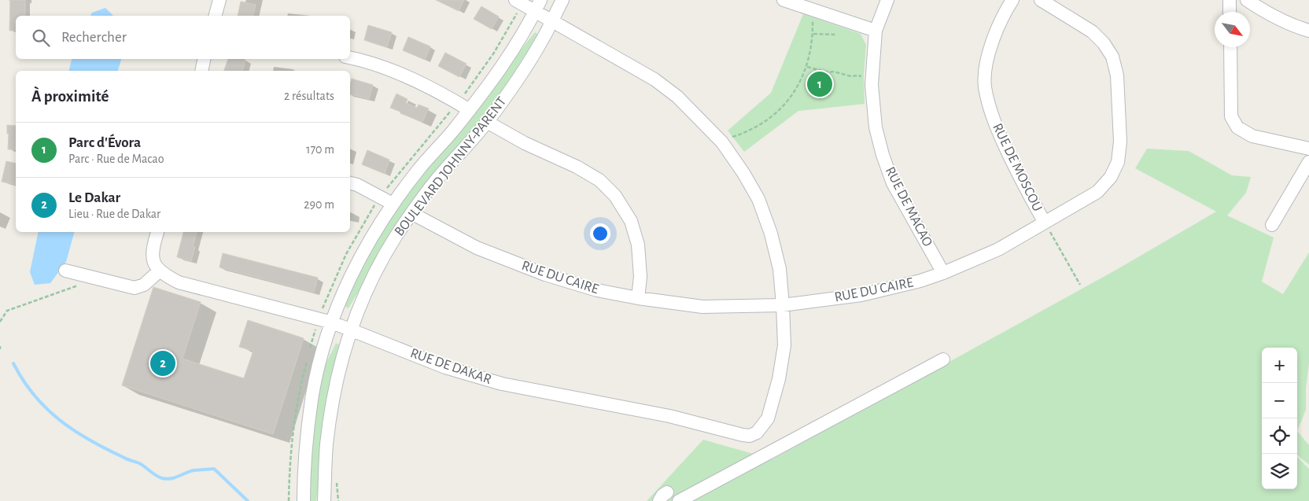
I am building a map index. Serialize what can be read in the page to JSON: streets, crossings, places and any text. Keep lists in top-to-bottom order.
{
  "streets": {
    "street": [
      "BOULEVARD JOHNNY-PARENT",
      "RUE DE MOSCOU",
      "RUE DE MACAO",
      "RUE DU CAIRE",
      "RUE DE DAKAR"
    ]
  },
  "crossings": [
    ["BOULEVARD JOHNNY-PARENT", "RUE DU CAIRE"],
    ["BOULEVARD JOHNNY-PARENT", "RUE DE DAKAR"],
    ["RUE DE MOSCOU", "RUE DU CAIRE"],
    ["RUE DE MACAO", "RUE DU CAIRE"],
    ["RUE DU CAIRE", "RUE DE DAKAR"]
  ],
  "north": "bottom right",
  "page": {
    "search": "Rechercher",
    "pins": ["1", "2"],
    "heading": ["À proximité", "2 résultats"],
    "list": [
      {
        "mark": "1",
        "name": "Parc d'Évora",
        "note": "Parc · Rue de Macao",
        "value": "170 m"
      },
      {
        "mark": "2",
        "name": "Le Dakar",
        "note": "Lieu · Rue de Dakar",
        "value": "290 m"
      }
    ],
    "map_buttons": ["+", "−"]
  }
}
